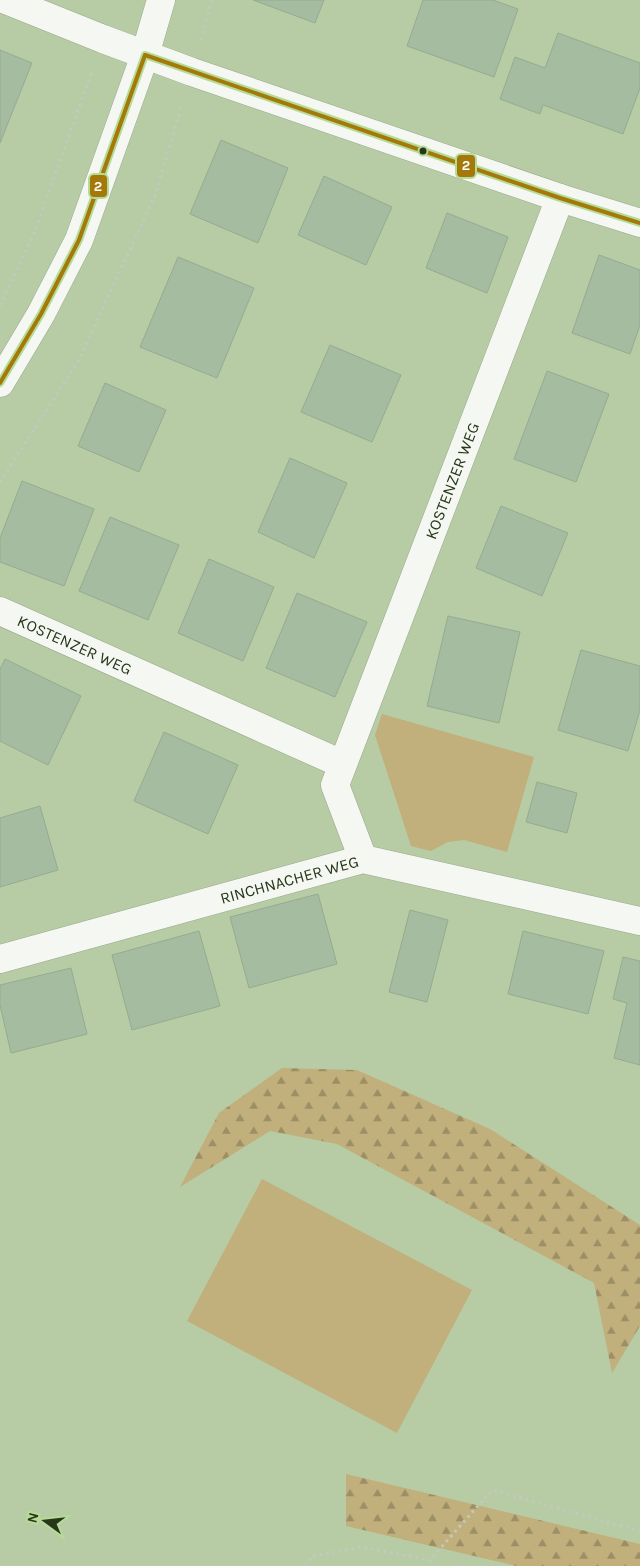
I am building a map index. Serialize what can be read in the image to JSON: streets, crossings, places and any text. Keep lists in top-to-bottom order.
{
  "streets": {
    "street": ["KOSTENZER WEG", "RINCHNACHER WEG"]
  },
  "crossings": [
    ["KOSTENZER WEG", "RINCHNACHER WEG"]
  ],
  "lines": ["transit line 2"],
  "north": "left"
}
